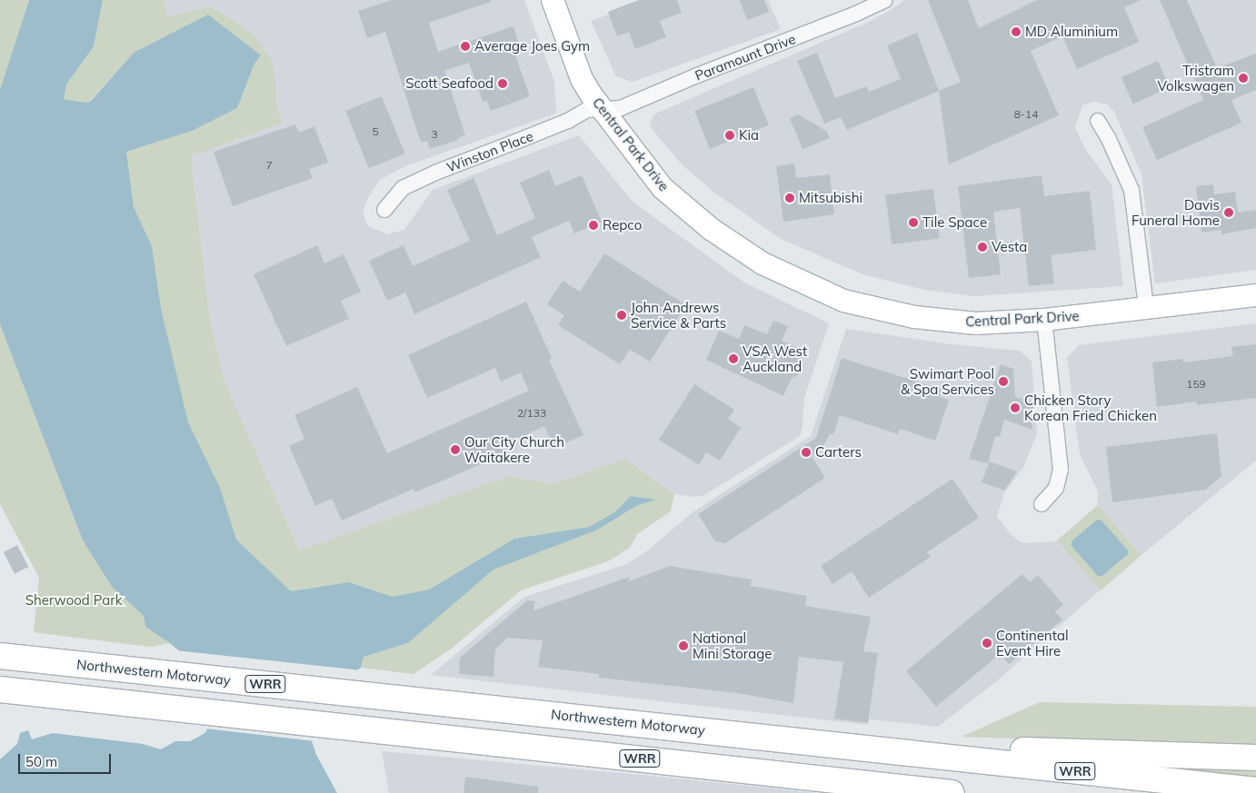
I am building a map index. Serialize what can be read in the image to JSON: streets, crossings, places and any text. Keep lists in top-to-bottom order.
{
  "streets": {
    "highway": ["Northwestern Motorway", "WRR"],
    "main road": ["Central Park Drive"],
    "street": ["Paramount Drive", "Winston Place"]
  },
  "crossings": [
    ["Paramount Drive", "Central Park Drive"],
    ["Paramount Drive", "Winston Place"],
    ["Central Park Drive", "Winston Place"]
  ],
  "parks": ["Sherwood Park"],
  "places": [
    "MD Aluminium",
    "Average Joes Gym",
    "Tristram Volkswagen",
    "Scott Seafood",
    "Kia",
    "Mitsubishi",
    "Davis Funeral Home",
    "Tile Space",
    "Repco",
    "Vesta",
    "John Andrews Service & Parts",
    "VSA West Auckland",
    "Swimart Pool & Spa Services",
    "Chicken Story Korean Fried Chicken",
    "Our City Church Waitakere",
    "Carters",
    "Continental Event Hire",
    "National Mini Storage"
  ],
  "house_numbers": [
    "8-14",
    "5",
    "3",
    "7",
    "159",
    "2/133"
  ],
  "scale_bar": "50 m"
}
